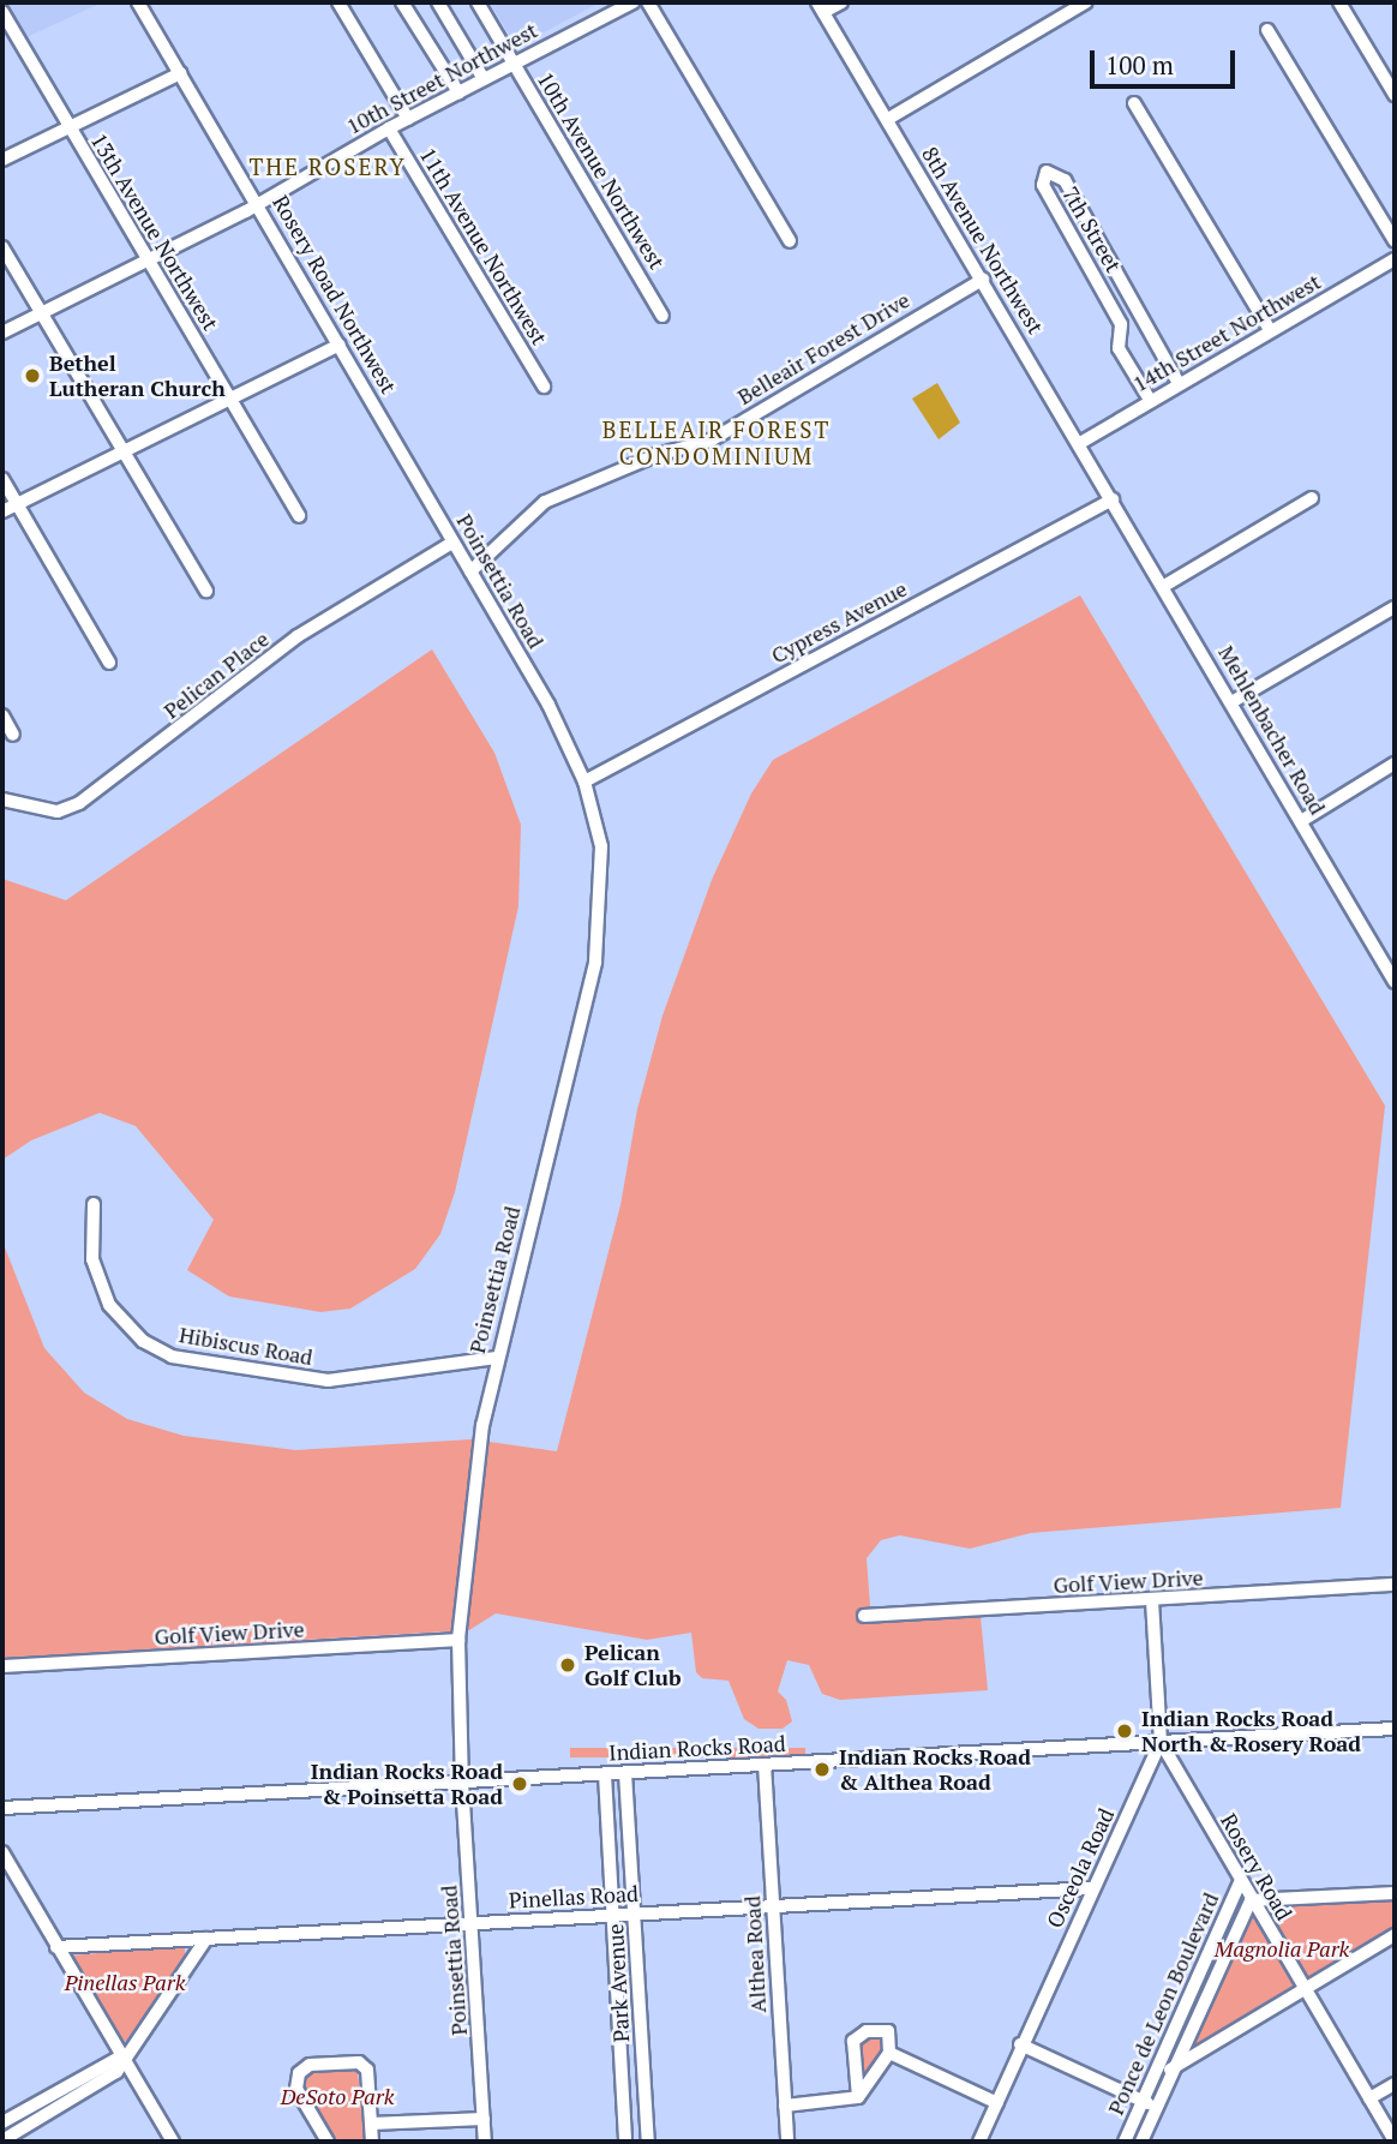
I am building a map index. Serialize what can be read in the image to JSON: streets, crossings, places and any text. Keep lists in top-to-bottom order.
{
  "streets": {
    "street": [
      "10th Street Northwest",
      "10th Avenue Northwest",
      "7th Street",
      "13th Avenue Northwest",
      "8th Avenue Northwest",
      "11th Avenue Northwest",
      "Rosery Road Northwest",
      "14th Street Northwest",
      "Belleair Forest Drive",
      "Poinsettia Road",
      "Cypress Avenue",
      "Pelican Place",
      "Mehlenbacher Road",
      "Hibiscus Road",
      "Golf View Drive",
      "Indian Rocks Road",
      "Rosery Road",
      "Osceola Road",
      "Pinellas Road",
      "Althea Road",
      "Park Avenue",
      "Ponce de Leon Boulevard"
    ]
  },
  "crossings": [
    ["10th Street Northwest", "10th Avenue Northwest"],
    ["10th Street Northwest", "13th Avenue Northwest"],
    ["10th Street Northwest", "11th Avenue Northwest"],
    ["10th Street Northwest", "Rosery Road Northwest"],
    ["7th Street", "14th Street Northwest"],
    ["8th Avenue Northwest", "14th Street Northwest"],
    ["8th Avenue Northwest", "Belleair Forest Drive"],
    ["8th Avenue Northwest", "Cypress Avenue"],
    ["8th Avenue Northwest", "Mehlenbacher Road"],
    ["Rosery Road Northwest", "Poinsettia Road"],
    ["Belleair Forest Drive", "Poinsettia Road"],
    ["Poinsettia Road", "Cypress Avenue"],
    ["Poinsettia Road", "Pelican Place"],
    ["Poinsettia Road", "Hibiscus Road"],
    ["Poinsettia Road", "Golf View Drive"],
    ["Poinsettia Road", "Indian Rocks Road"],
    ["Poinsettia Road", "Pinellas Road"],
    ["Cypress Avenue", "Mehlenbacher Road"],
    ["Golf View Drive", "Osceola Road"],
    ["Indian Rocks Road", "Rosery Road"],
    ["Indian Rocks Road", "Osceola Road"],
    ["Indian Rocks Road", "Althea Road"],
    ["Indian Rocks Road", "Park Avenue"],
    ["Rosery Road", "Osceola Road"],
    ["Rosery Road", "Ponce de Leon Boulevard"],
    ["Osceola Road", "Pinellas Road"],
    ["Pinellas Road", "Althea Road"],
    ["Pinellas Road", "Park Avenue"]
  ],
  "districts": ["THE ROSERY", "BELLEAIR FOREST CONDOMINIUM"],
  "parks": ["Magnolia Park", "Pinellas Park", "DeSoto Park"],
  "places": [
    "Bethel Lutheran Church",
    "Pelican Golf Club",
    "Indian Rocks Road North & Rosery Road",
    "Indian Rocks Road & Althea Road",
    "Indian Rocks Road & Poinsetta Road"
  ],
  "scale_bar": "100 m"
}
